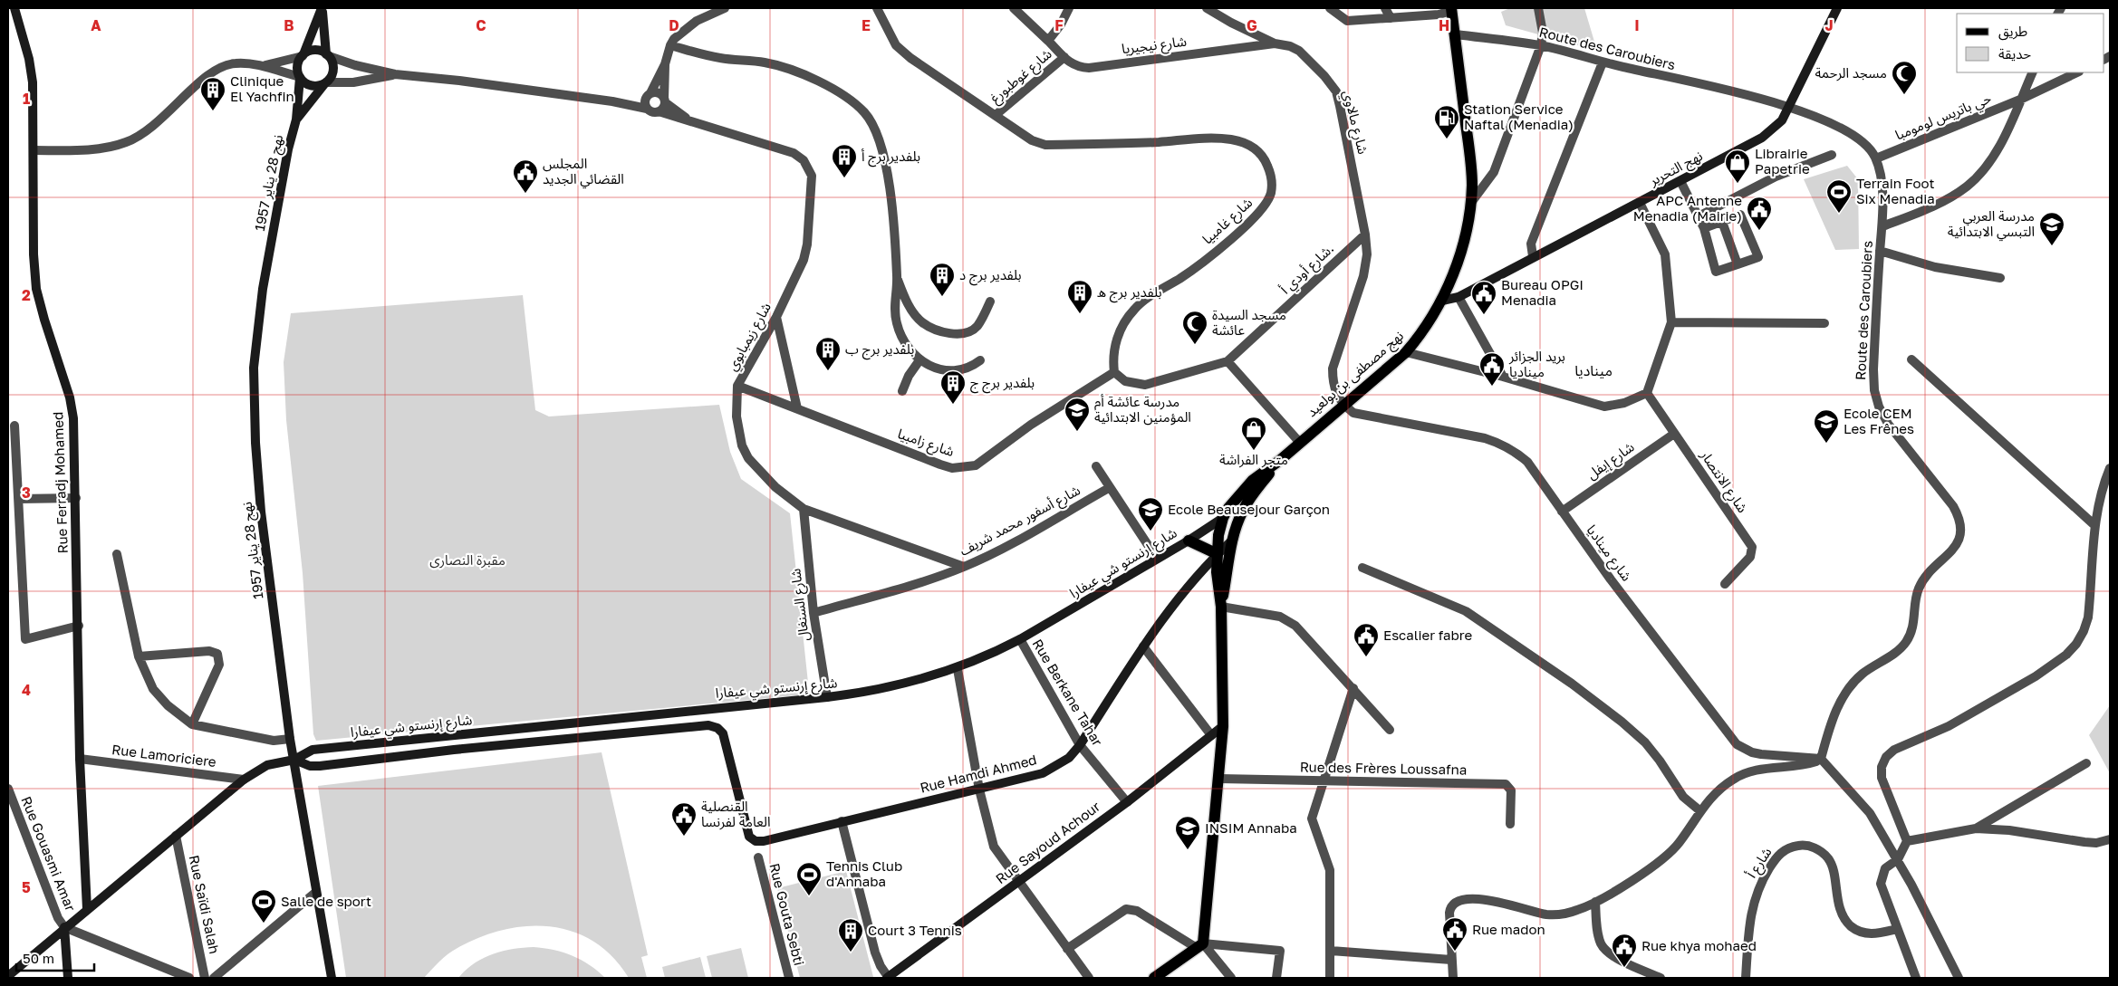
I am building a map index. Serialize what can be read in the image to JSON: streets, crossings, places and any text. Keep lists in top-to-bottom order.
{
  "streets": {
    "main road": [
      "نهج التحرير",
      "نهج 28 يناير 1957",
      "نهج مصطفى بن بولعيد",
      "Rue Ferradj Mohamed",
      "شارع إرنستو شي عيفارا",
      "Rue Hamdi Ahmed",
      "Rue Sayoud Achour"
    ],
    "street": [
      "شارع نيجيريا",
      "Route des Caroubiers",
      "شارع غوطبورغ",
      "حي باتريس لومومبا",
      "شارع مالاوي",
      "شارع غامبيا",
      "شارع أودي أ.",
      "شارع زيمبابوي",
      "شارع زامبيا",
      "شارع إيفل",
      "شارع الانتصار",
      "شارع أسفور محمد شريف",
      "شارع ميناديا",
      "شارع السنغال",
      "Rue Berkane Tahar",
      "Rue Lamoriciere",
      "Rue des Frères Loussafna",
      "Rue Gouasmi Amar",
      "شارع أ",
      "Rue Saïdi Salah",
      "Rue Gouta Sebti"
    ]
  },
  "crossings": [
    ["شارع نيجيريا", "شارع غوطبورغ"],
    ["شارع نيجيريا", "شارع مالاوي"],
    ["Route des Caroubiers", "حي باتريس لومومبا"],
    ["Route des Caroubiers", "نهج التحرير"],
    ["Route des Caroubiers", "نهج مصطفى بن بولعيد"],
    ["Route des Caroubiers", "شارع ميناديا"],
    ["شارع غوطبورغ", "شارع غامبيا"],
    ["شارع مالاوي", "شارع أودي أ."],
    ["شارع مالاوي", "نهج مصطفى بن بولعيد"],
    ["شارع مالاوي", "شارع ميناديا"],
    ["نهج التحرير", "نهج مصطفى بن بولعيد"],
    ["نهج 28 يناير 1957", "شارع إرنستو شي عيفارا"],
    ["شارع غامبيا", "شارع زامبيا"],
    ["شارع زيمبابوي", "شارع زامبيا"],
    ["شارع زيمبابوي", "شارع أسفور محمد شريف"],
    ["شارع زيمبابوي", "شارع السنغال"],
    ["نهج مصطفى بن بولعيد", "شارع ميناديا"],
    ["نهج مصطفى بن بولعيد", "شارع إرنستو شي عيفارا"],
    ["نهج مصطفى بن بولعيد", "Rue Hamdi Ahmed"],
    ["شارع إيفل", "شارع الانتصار"],
    ["شارع إيفل", "شارع ميناديا"],
    ["Rue Ferradj Mohamed", "شارع إرنستو شي عيفارا"],
    ["Rue Ferradj Mohamed", "Rue Lamoriciere"],
    ["شارع أسفور محمد شريف", "شارع السنغال"],
    ["شارع إرنستو شي عيفارا", "شارع السنغال"],
    ["شارع إرنستو شي عيفارا", "Rue Berkane Tahar"],
    ["شارع إرنستو شي عيفارا", "Rue Lamoriciere"],
    ["شارع إرنستو شي عيفارا", "Rue Hamdi Ahmed"],
    ["شارع إرنستو شي عيفارا", "Rue Gouasmi Amar"],
    ["شارع إرنستو شي عيفارا", "Rue Saïdi Salah"],
    ["Rue Berkane Tahar", "Rue Hamdi Ahmed"],
    ["Rue Berkane Tahar", "Rue Sayoud Achour"]
  ],
  "districts": ["ميناديا"],
  "parks": ["مقبرة النصارى"],
  "places": {
    "mosque": ["مسجد الرحمة", "مسجد السيدة عائشة"],
    "building": [
      "Clinique El Yachfin",
      "بلفدير برج أ",
      "بلفدير برج د",
      "بلفدير برج ه",
      "بلفدير برج ب",
      "بلفدير برج ج",
      "Court 3 Tennis"
    ],
    "fuel station": ["Station Service Naftal (Menadia)"],
    "shop": ["Librairie Papetrie", "متجر الفراشة"],
    "public building": [
      "المجلس القضائي الجديد",
      "APC Antenne Menadia (Mairie)",
      "Bureau OPGI Menadia",
      "بريد الجزائر ميناديا",
      "Escalier fabre",
      "القنصلية العامة لفرنسا",
      "Rue madon",
      "Rue khya mohaed"
    ],
    "sports": ["Terrain Foot Six Menadia", "Tennis Club d'Annaba", "Salle de sport"],
    "school or university": [
      "مدرسة العربي التبسي الابتدائية",
      "مدرسة عائشة أم المؤمنين الابتدائية",
      "Ecole CEM Les Frênes",
      "Ecole Beausejour Garçon",
      "INSIM Annaba"
    ]
  },
  "legend": ["طريق", "حديقة"],
  "scale_bar": "50 m",
  "grid": {
    "columns": [
      "A",
      "B",
      "C",
      "D",
      "E",
      "F",
      "G",
      "H",
      "I",
      "J"
    ],
    "rows": [
      "1",
      "2",
      "3",
      "4",
      "5"
    ]
  }
}
